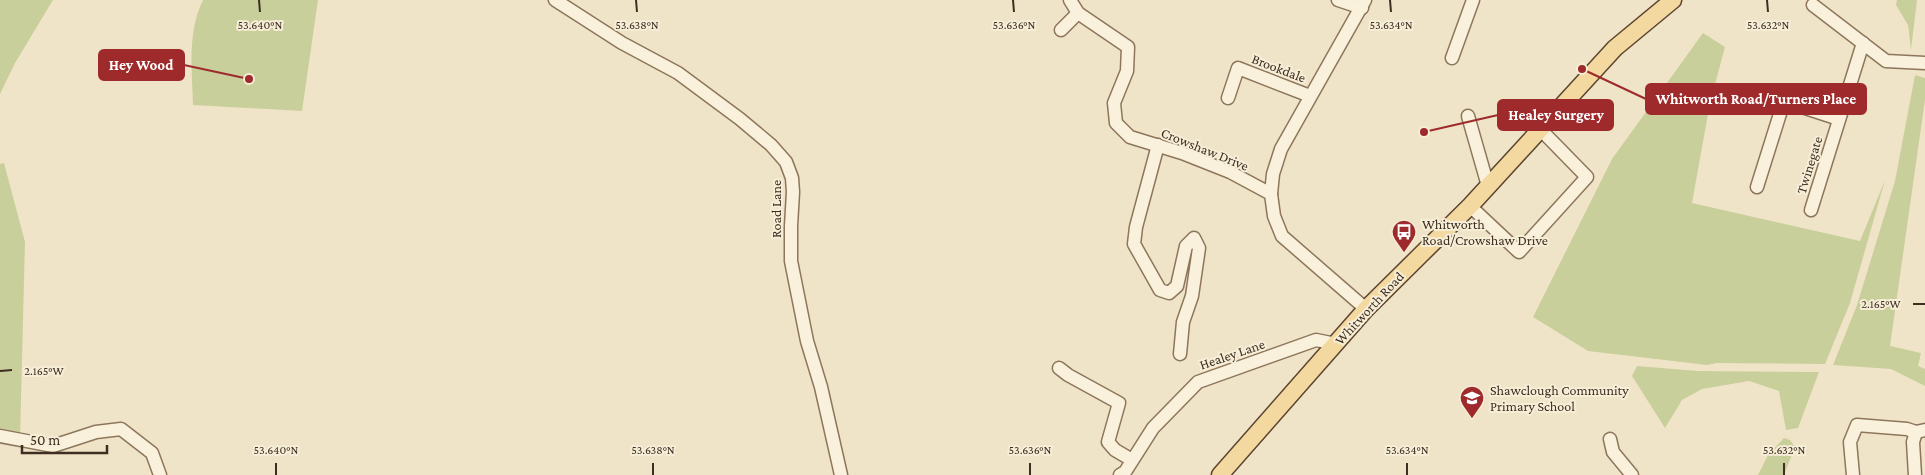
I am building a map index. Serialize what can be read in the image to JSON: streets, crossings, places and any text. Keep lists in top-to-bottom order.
{
  "streets": {
    "main road": ["Whitworth Road"],
    "street": [
      "Brookdale",
      "Crowshaw Drive",
      "Twinegate",
      "Road Lane",
      "Healey Lane"
    ]
  },
  "crossings": [
    ["Brookdale", "Crowshaw Drive"],
    ["Whitworth Road", "Healey Lane"]
  ],
  "places": {
    "other": ["Whitworth Road/Turners Place", "Hey Wood", "Healey Surgery"],
    "bus stop": ["Whitworth Road/Crowshaw Drive"],
    "school or university": ["Shawclough Community Primary School"]
  },
  "scale_bar": "50 m",
  "coordinates": [
    "53.640°N",
    "53.638°N",
    "53.636°N",
    "53.634°N",
    "53.632°N",
    "2.165°W"
  ]
}
